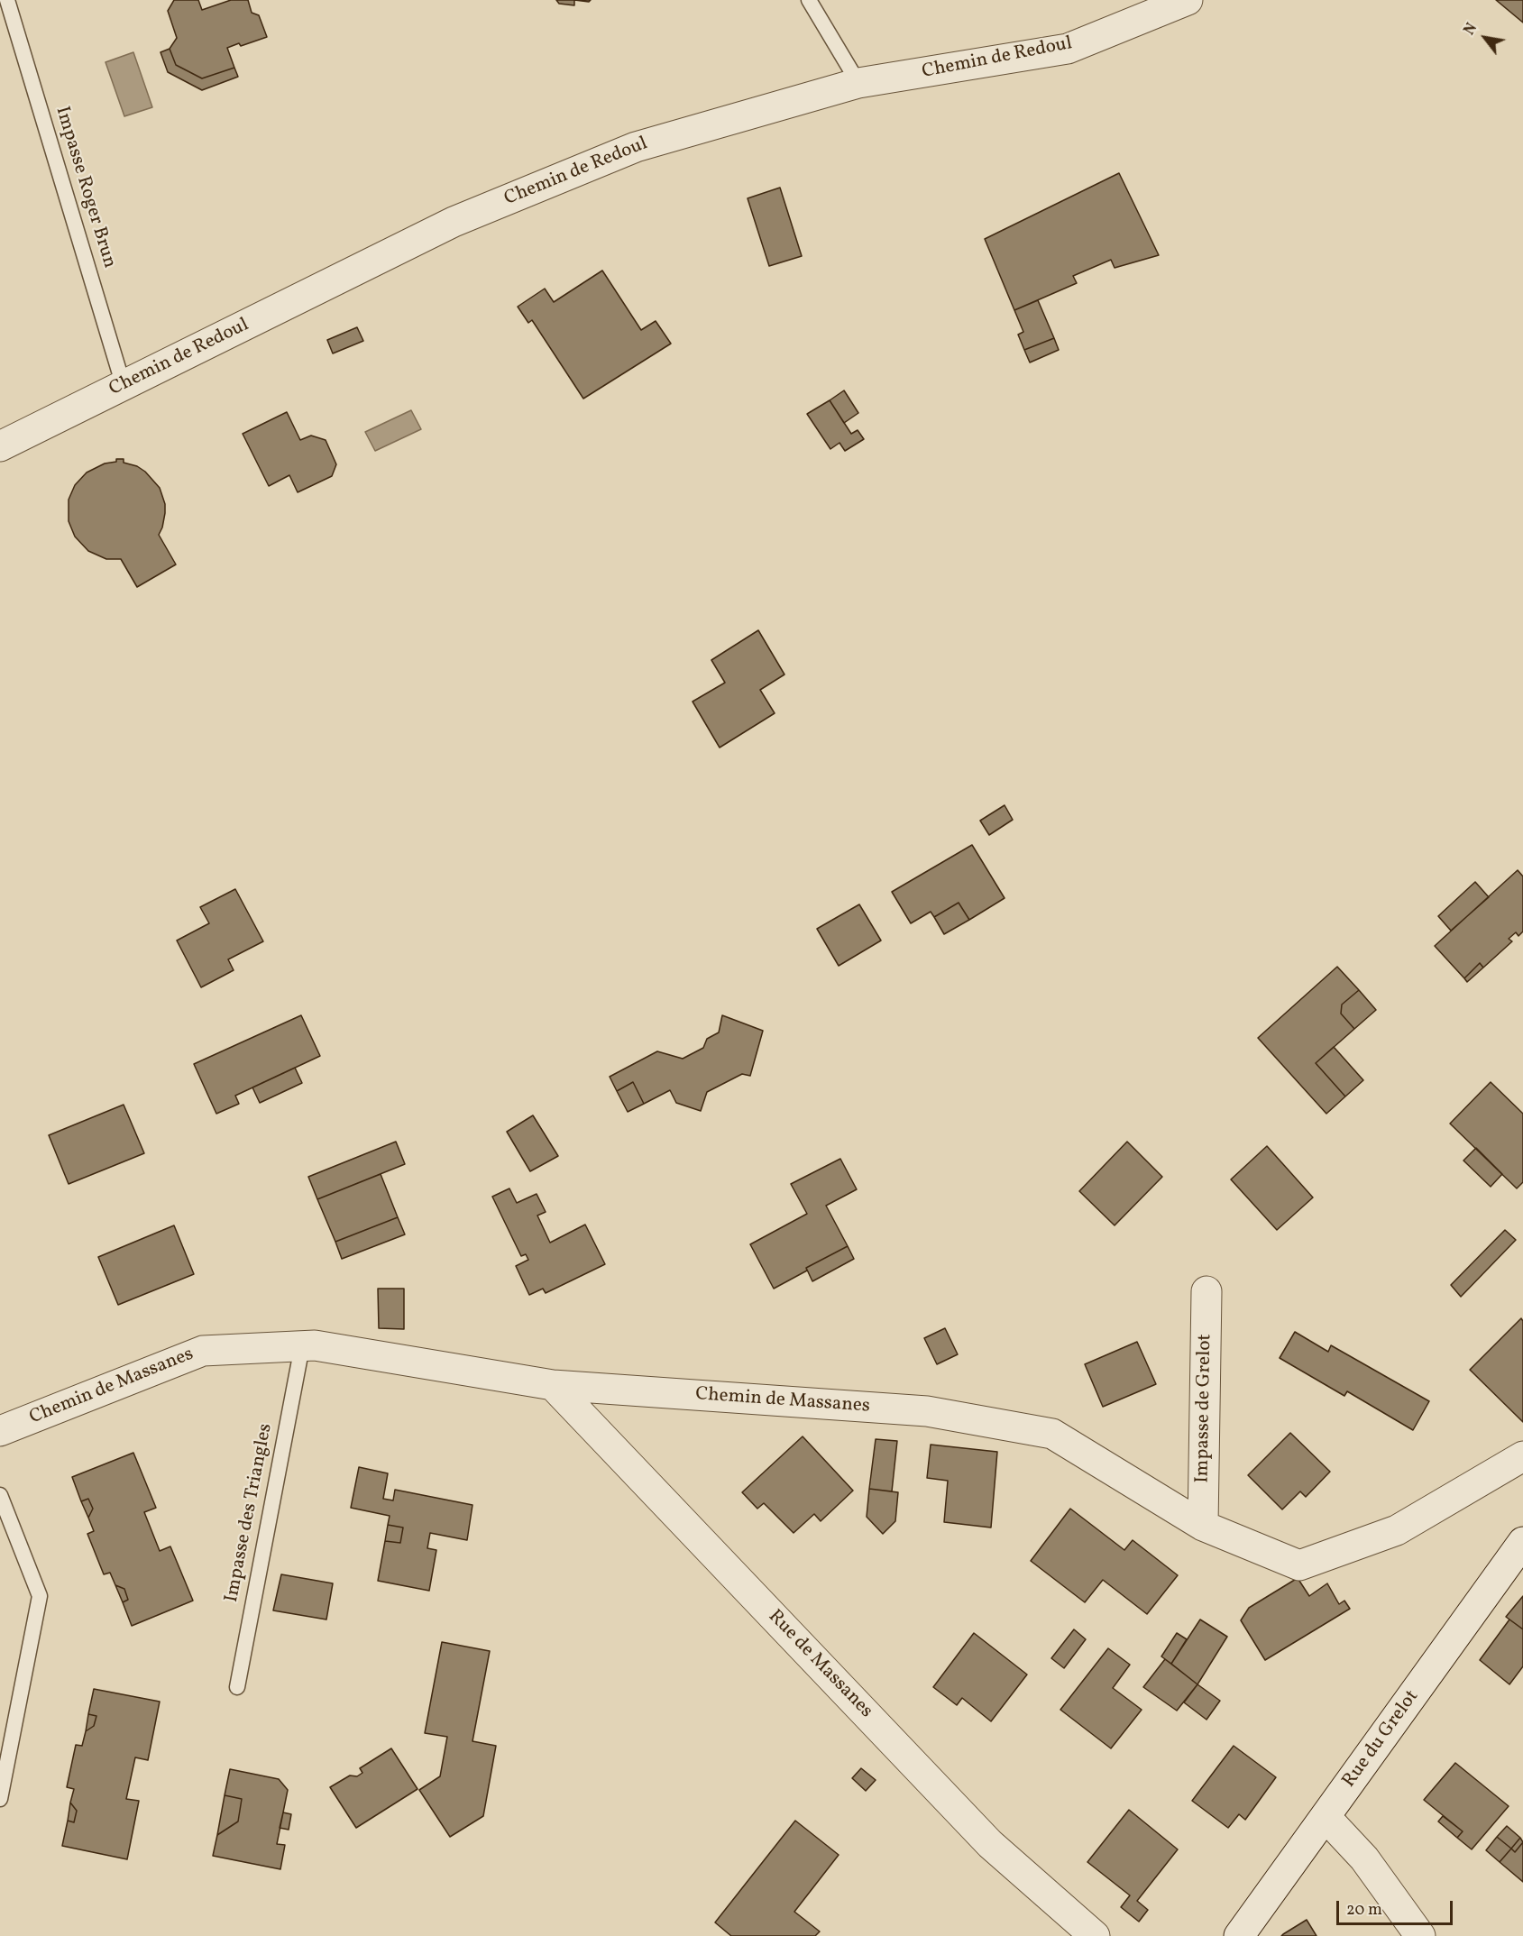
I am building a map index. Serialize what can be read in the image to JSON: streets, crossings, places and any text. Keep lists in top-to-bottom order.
{
  "streets": {
    "street": [
      "Chemin de Redoul",
      "Chemin de Massanes",
      "Impasse de Grelot",
      "Rue de Massanes",
      "Rue du Grelot"
    ],
    "lane": ["Impasse Roger Brun", "Impasse des Triangles"]
  },
  "crossings": [
    ["Chemin de Redoul", "Impasse Roger Brun"],
    ["Chemin de Massanes", "Impasse de Grelot"],
    ["Chemin de Massanes", "Impasse des Triangles"],
    ["Chemin de Massanes", "Rue de Massanes"]
  ],
  "scale_bar": "20 m",
  "north": "top left"
}
